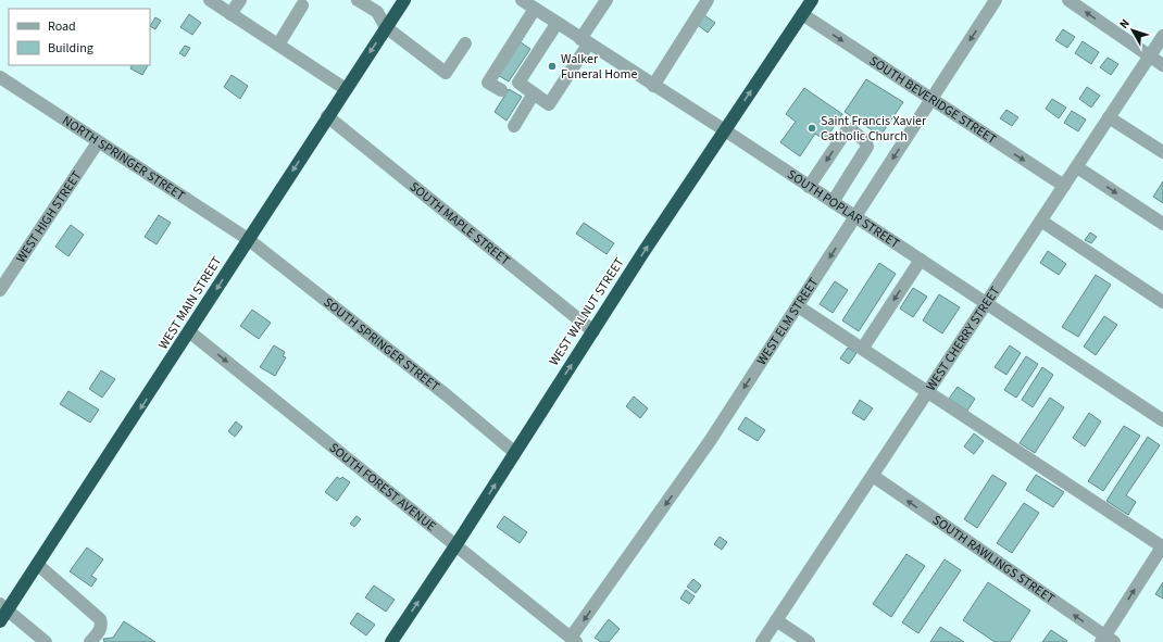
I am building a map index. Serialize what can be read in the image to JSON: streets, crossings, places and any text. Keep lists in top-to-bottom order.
{
  "streets": {
    "highway": ["WEST MAIN STREET", "WEST WALNUT STREET"],
    "street": [
      "SOUTH BEVERIDGE STREET",
      "NORTH SPRINGER STREET",
      "SOUTH POPLAR STREET",
      "WEST HIGH STREET",
      "SOUTH MAPLE STREET",
      "WEST ELM STREET",
      "WEST CHERRY STREET",
      "SOUTH SPRINGER STREET",
      "SOUTH FOREST AVENUE",
      "SOUTH RAWLINGS STREET"
    ]
  },
  "crossings": [
    ["SOUTH BEVERIDGE STREET", "WEST WALNUT STREET"],
    ["SOUTH BEVERIDGE STREET", "WEST ELM STREET"],
    ["SOUTH BEVERIDGE STREET", "WEST CHERRY STREET"],
    ["NORTH SPRINGER STREET", "WEST HIGH STREET"],
    ["NORTH SPRINGER STREET", "WEST MAIN STREET"],
    ["NORTH SPRINGER STREET", "SOUTH SPRINGER STREET"],
    ["SOUTH POPLAR STREET", "WEST WALNUT STREET"],
    ["SOUTH POPLAR STREET", "WEST ELM STREET"],
    ["SOUTH POPLAR STREET", "WEST CHERRY STREET"],
    ["SOUTH MAPLE STREET", "WEST MAIN STREET"],
    ["SOUTH MAPLE STREET", "WEST WALNUT STREET"],
    ["WEST MAIN STREET", "SOUTH SPRINGER STREET"],
    ["WEST MAIN STREET", "SOUTH FOREST AVENUE"],
    ["WEST WALNUT STREET", "SOUTH SPRINGER STREET"],
    ["WEST WALNUT STREET", "SOUTH FOREST AVENUE"],
    ["WEST ELM STREET", "SOUTH FOREST AVENUE"],
    ["WEST CHERRY STREET", "SOUTH RAWLINGS STREET"]
  ],
  "one_way": [
    "SOUTH BEVERIDGE STREET",
    "WEST MAIN STREET",
    "WEST WALNUT STREET",
    "WEST ELM STREET",
    "SOUTH FOREST AVENUE"
  ],
  "places": ["Walker Funeral Home", "Saint Francis Xavier Catholic Church"],
  "legend": ["Road", "Building"],
  "north": "top left"
}
